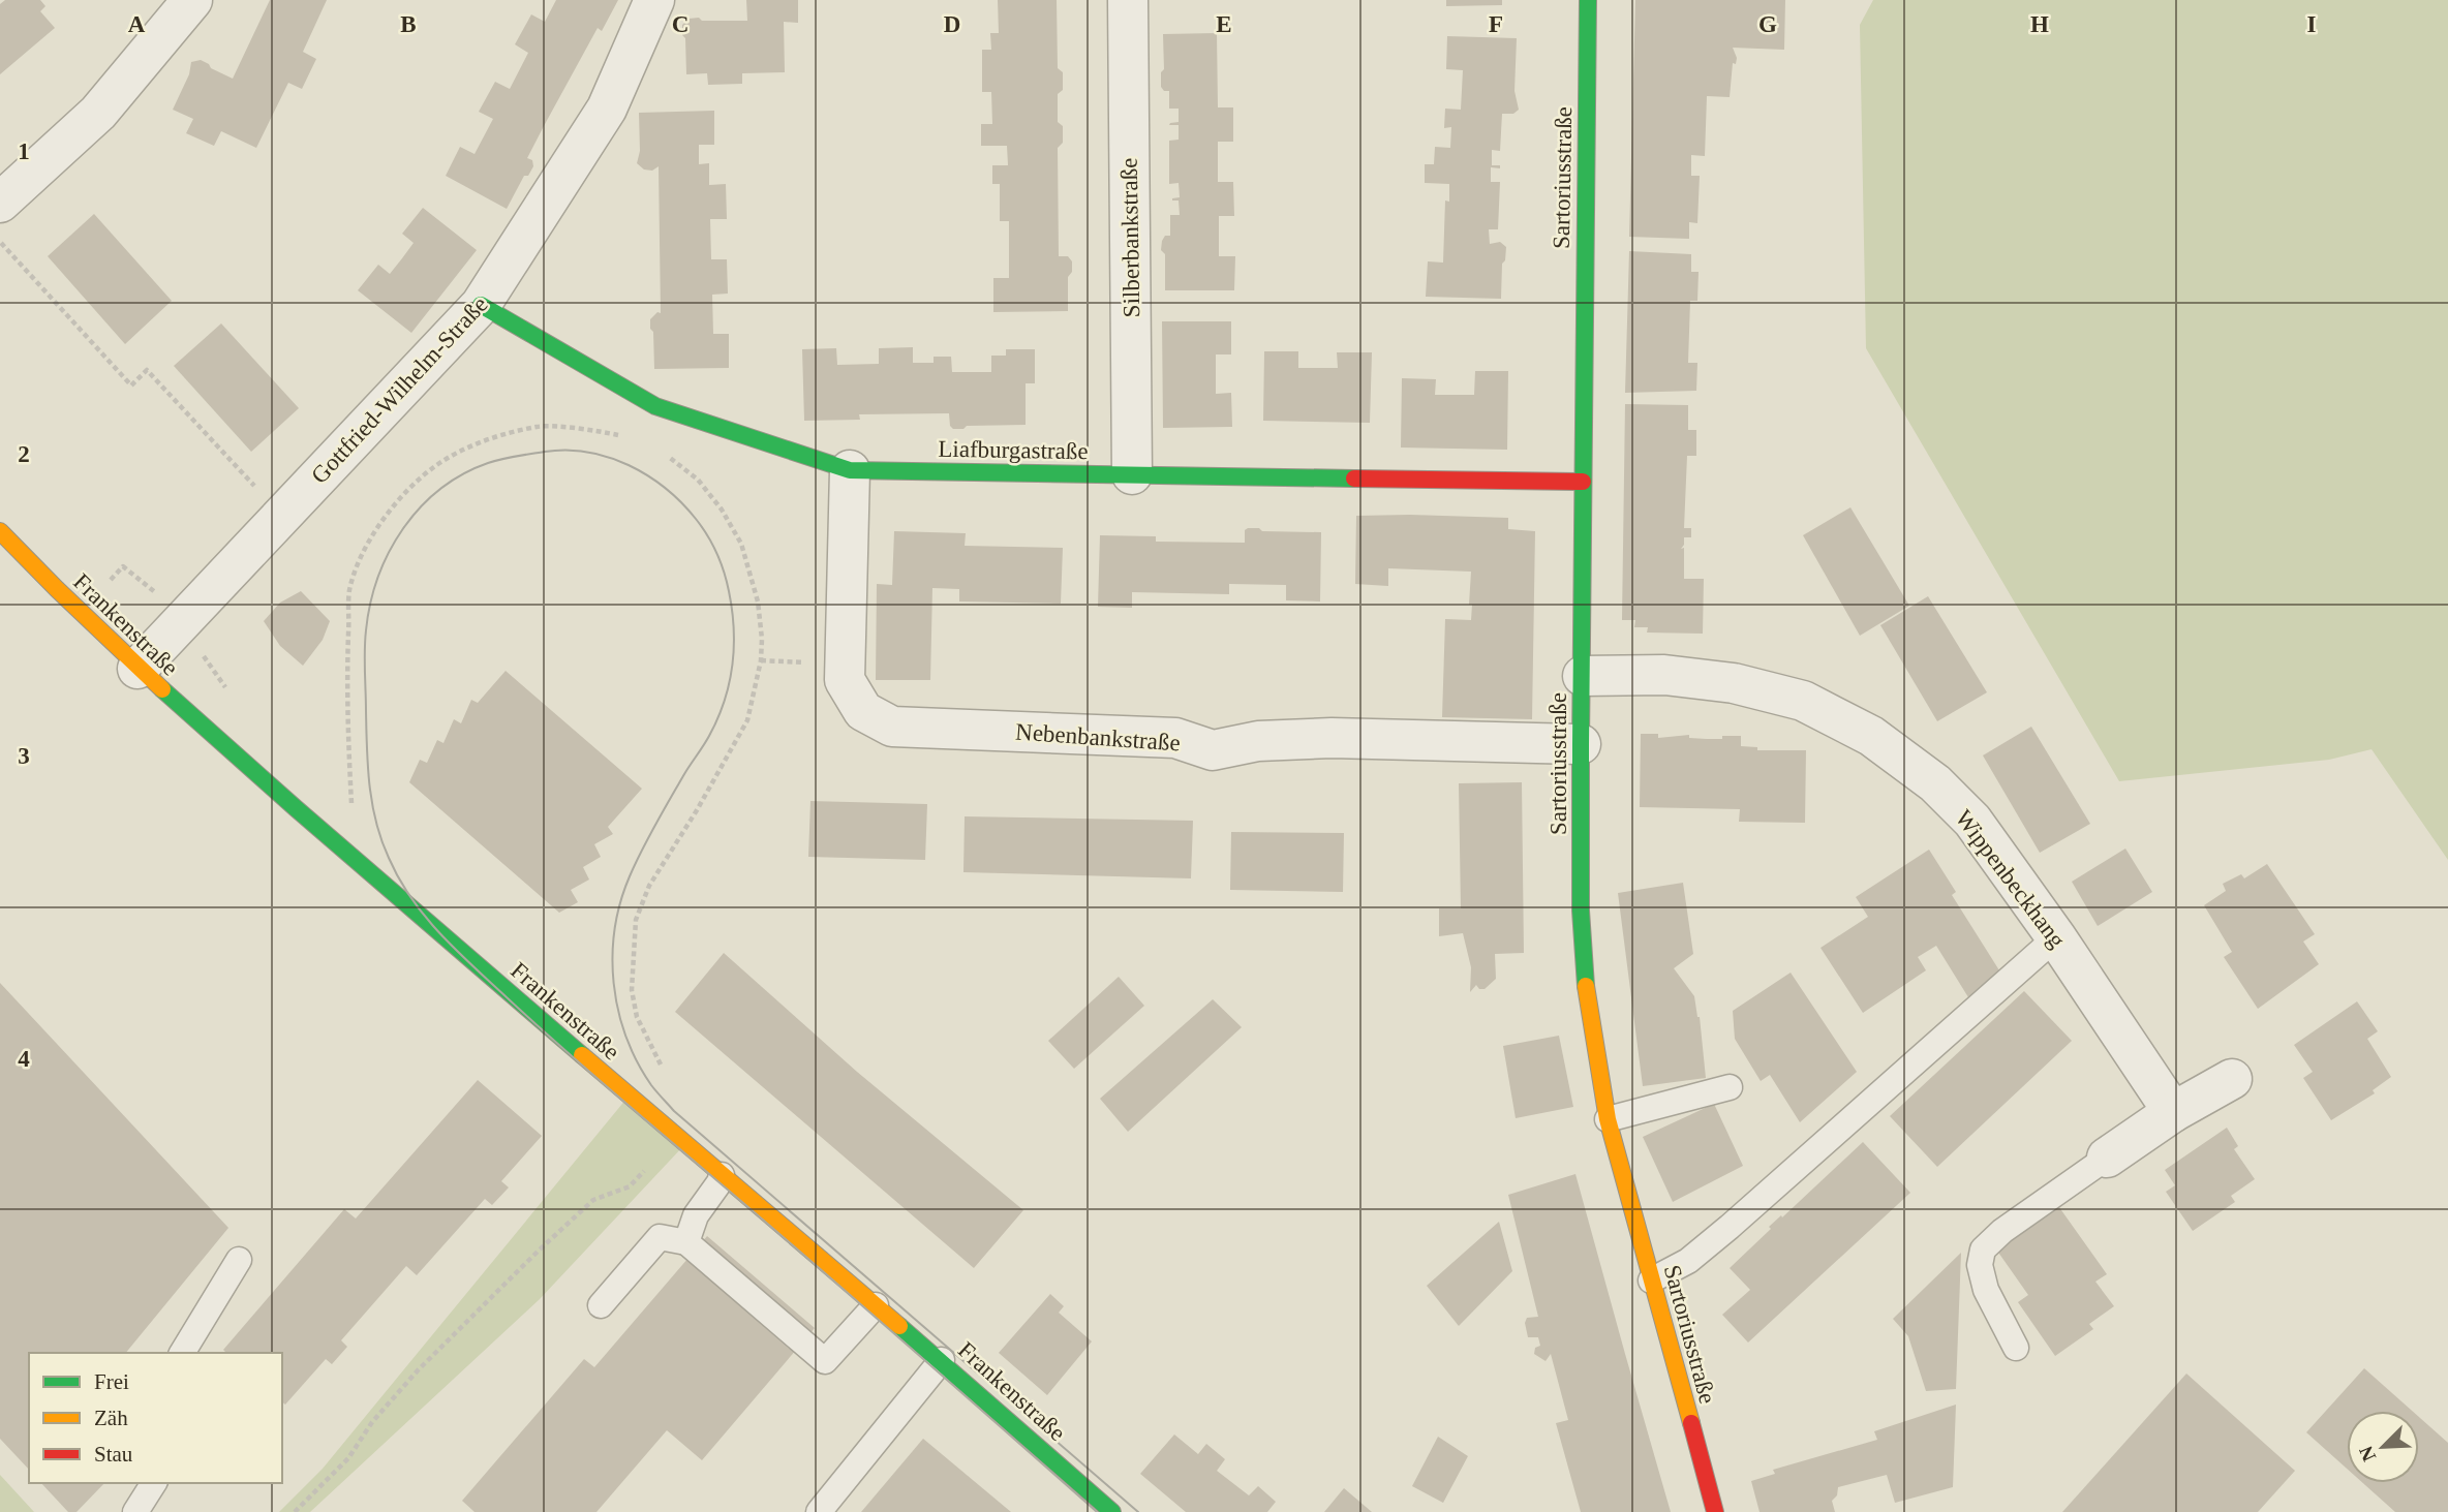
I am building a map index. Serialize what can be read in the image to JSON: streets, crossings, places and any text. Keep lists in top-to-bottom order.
{
  "streets": {
    "street": [
      "Sartoriusstraße",
      "Silberbankstraße",
      "Gottfried-Wilhelm-Straße",
      "Liafburgastraße",
      "Frankenstraße",
      "Nebenbankstraße",
      "Wippenbeckhang"
    ]
  },
  "crossings": [
    ["Sartoriusstraße", "Liafburgastraße"],
    ["Sartoriusstraße", "Nebenbankstraße"],
    ["Sartoriusstraße", "Wippenbeckhang"],
    ["Silberbankstraße", "Liafburgastraße"],
    ["Gottfried-Wilhelm-Straße", "Liafburgastraße"],
    ["Gottfried-Wilhelm-Straße", "Frankenstraße"],
    ["Liafburgastraße", "Nebenbankstraße"]
  ],
  "legend": ["Frei", "Zäh", "Stau"],
  "north": "bottom left",
  "grid": {
    "columns": [
      "A",
      "B",
      "C",
      "D",
      "E",
      "F",
      "G",
      "H",
      "I"
    ],
    "rows": [
      "1",
      "2",
      "3",
      "4"
    ]
  }
}
